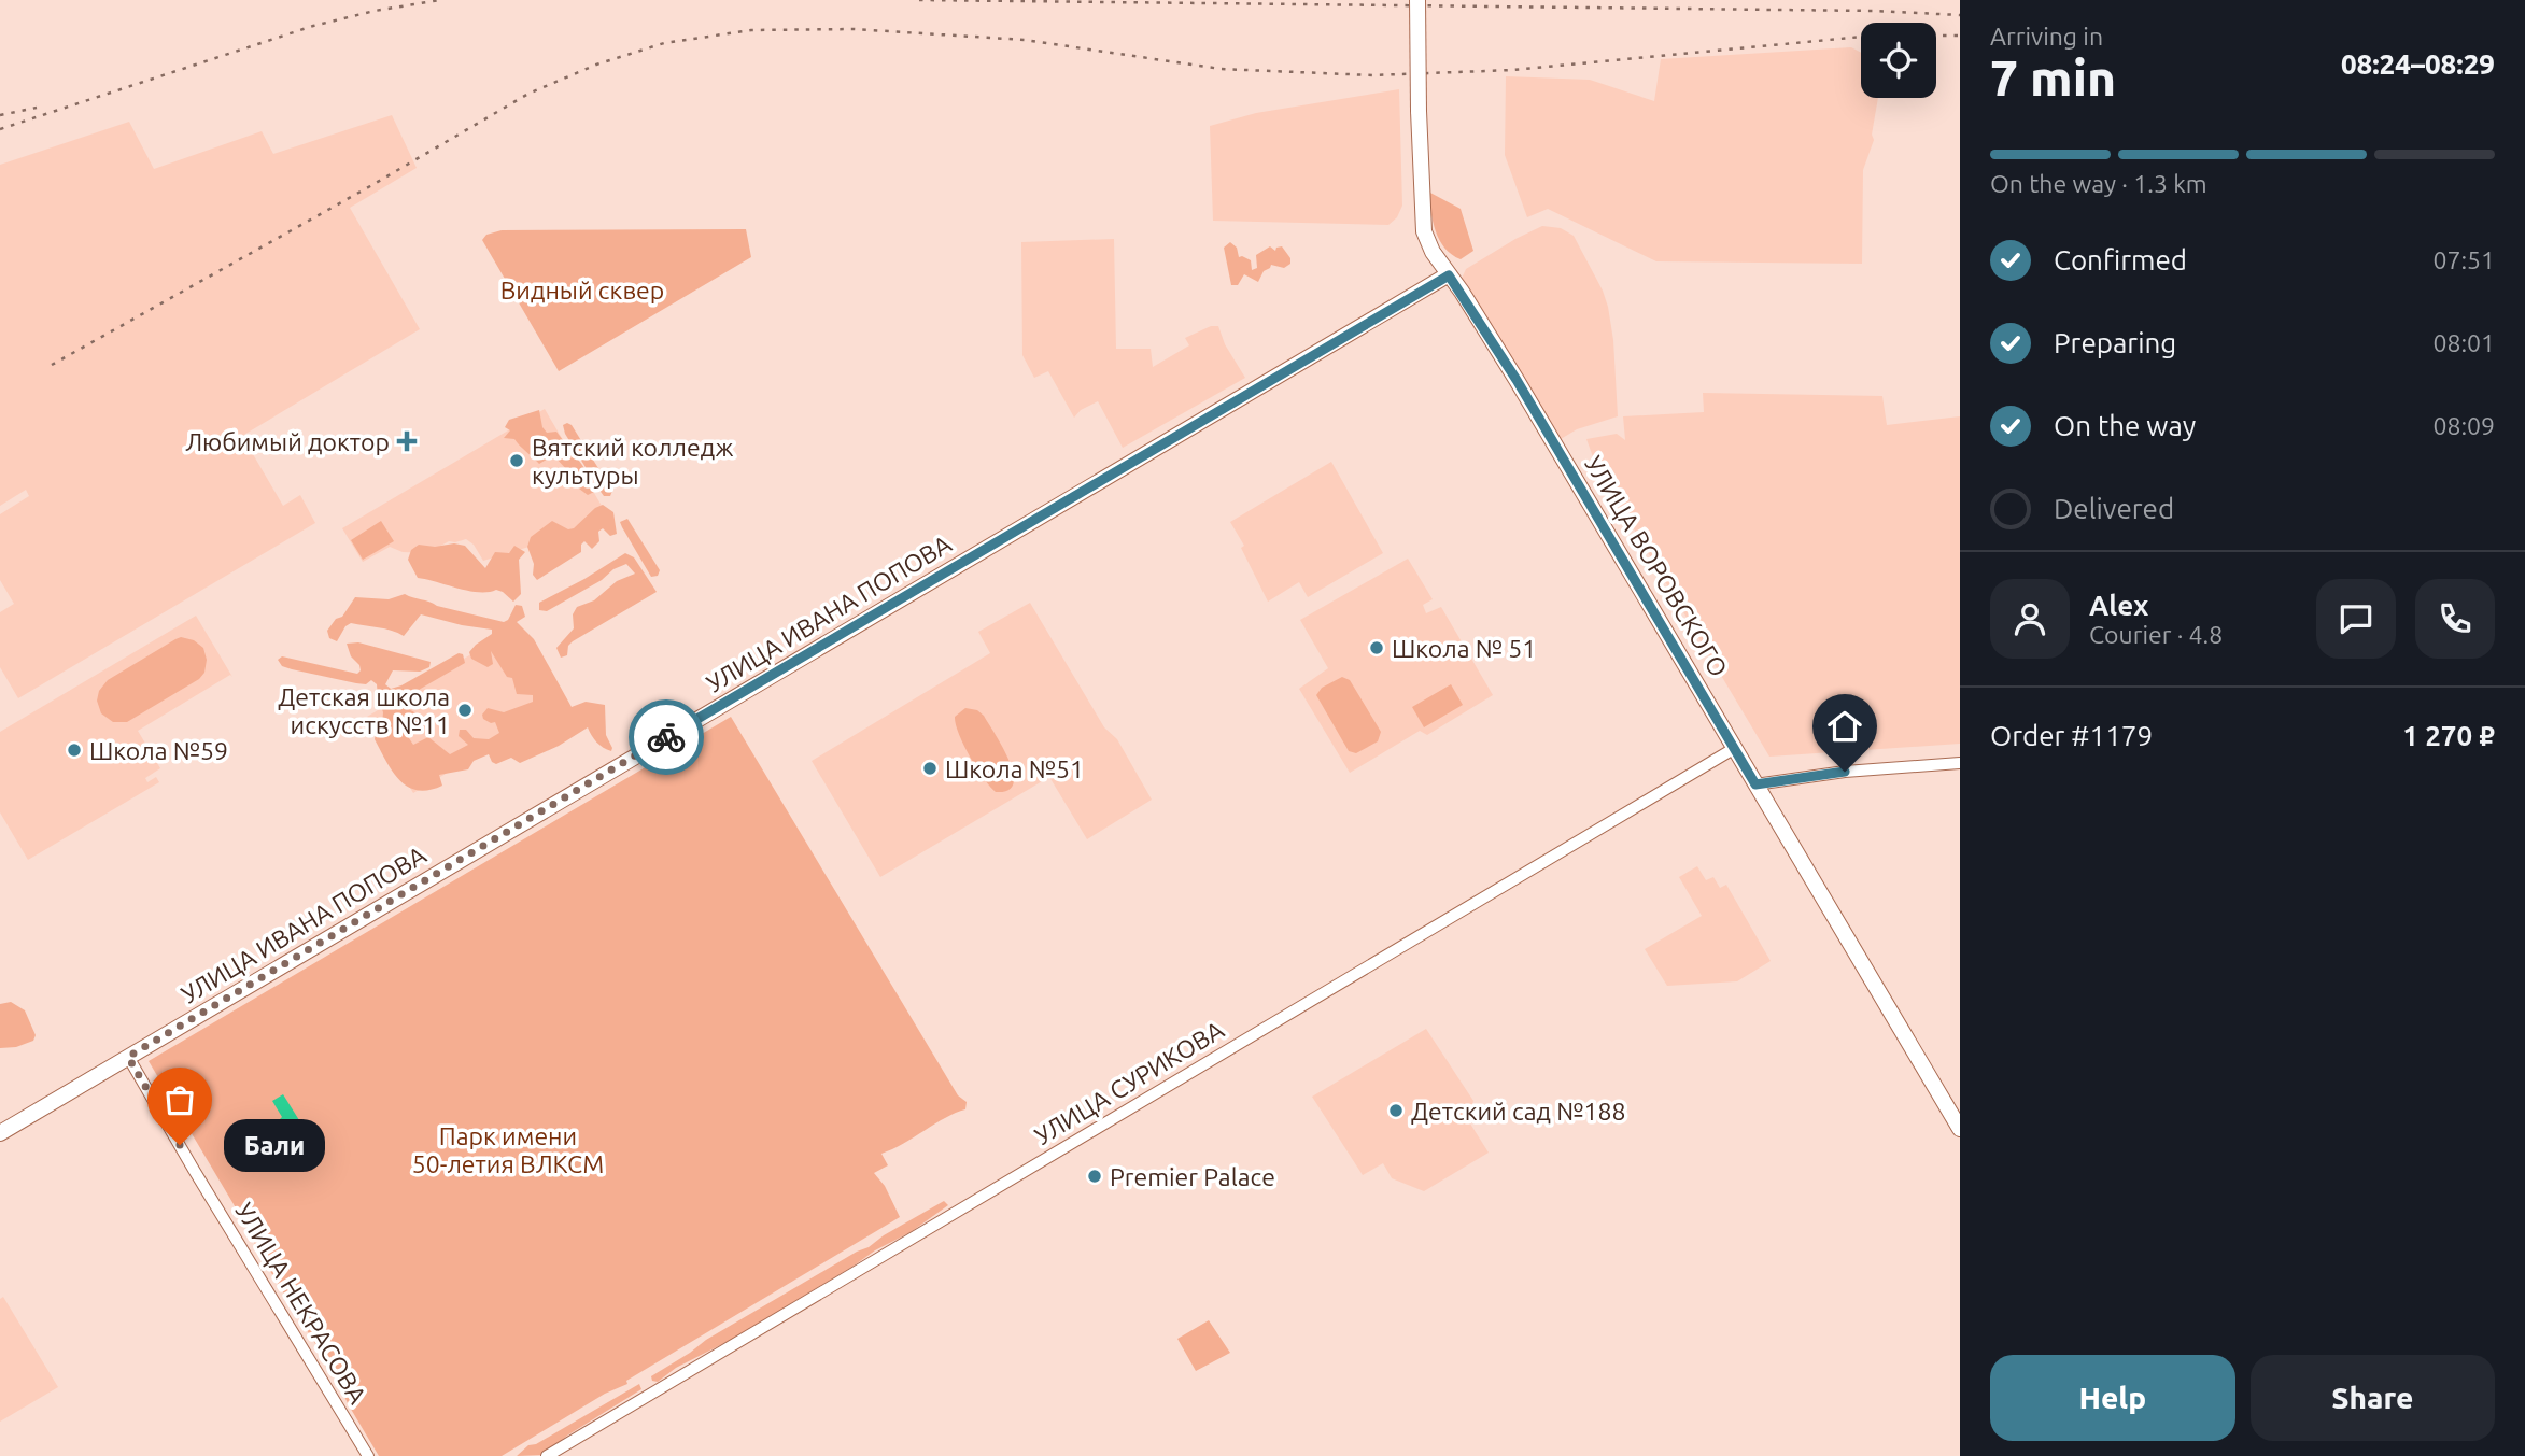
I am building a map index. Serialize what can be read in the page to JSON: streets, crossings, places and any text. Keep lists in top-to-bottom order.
{
  "streets": {
    "main road": ["УЛИЦА ВОРОВСКОГО", "УЛИЦА ИВАНА ПОПОВА"],
    "street": ["УЛИЦА СУРИКОВА", "УЛИЦА НЕКРАСОВА"]
  },
  "crossings": [
    ["УЛИЦА ВОРОВСКОГО", "УЛИЦА ИВАНА ПОПОВА"],
    ["УЛИЦА ВОРОВСКОГО", "УЛИЦА СУРИКОВА"],
    ["УЛИЦА ИВАНА ПОПОВА", "УЛИЦА НЕКРАСОВА"]
  ],
  "parks": ["Видный сквер", "Парк имени 50-летия ВЛКСМ"],
  "places": {
    "health": ["Любимый доктор"],
    "other": [
      "Вятский колледж культуры",
      "Школа № 51",
      "Детская школа искусств №11",
      "Школа №59",
      "Школа №51",
      "Детский сад №188",
      "Бали",
      "Premier Palace"
    ]
  },
  "page": {
    "heading": ["7 min", "Arriving in", "08:24–08:29"],
    "panel": [
      "Alex",
      "Courier · 4.8",
      "Order #1179",
      "1 270 ₽"
    ],
    "bar": "On the way · 1.3 km",
    "list": [
      ["Confirmed", "07:51"],
      ["Preparing", "08:01"],
      ["On the way", "08:09"],
      "Delivered"
    ],
    "bubble": "Бали",
    "buttons": ["Help", "Share"]
  }
}
